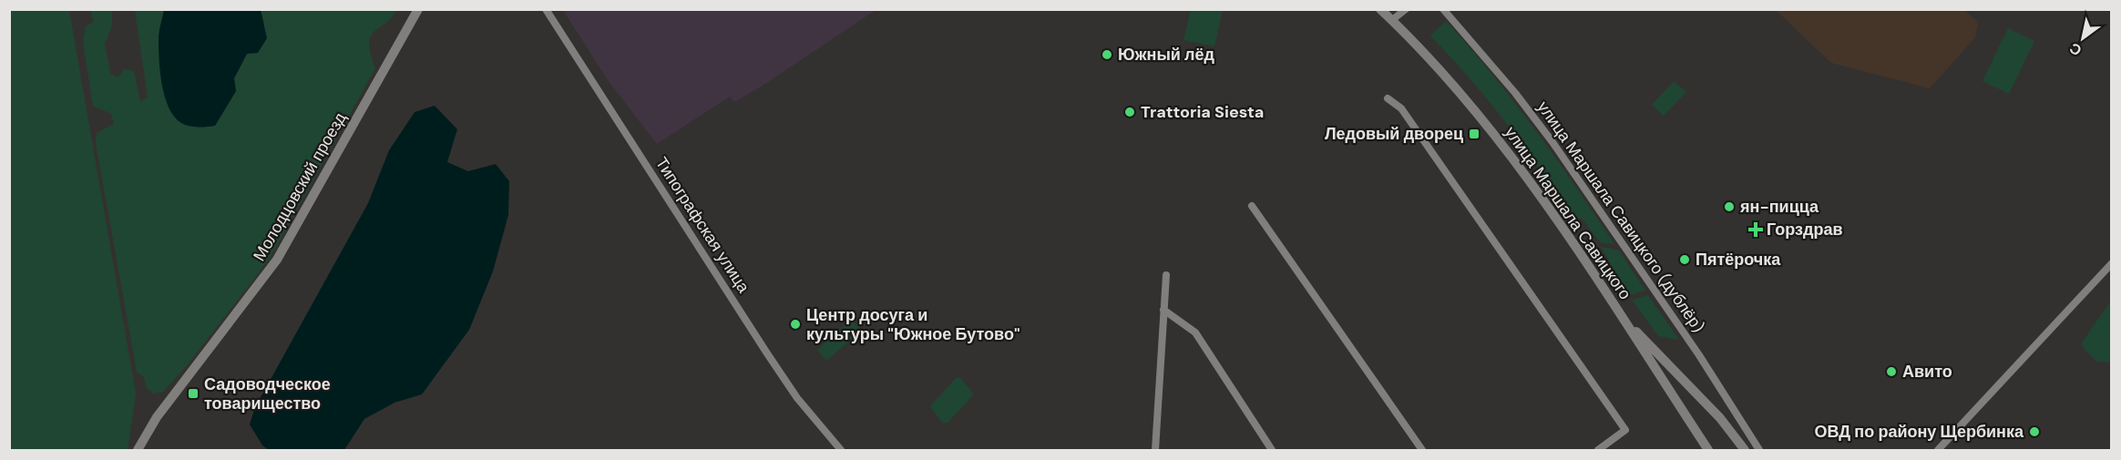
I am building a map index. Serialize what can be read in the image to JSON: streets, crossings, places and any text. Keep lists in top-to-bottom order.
{
  "streets": {
    "street": [
      "Молодцовский проезд",
      "улица Маршала Савицкого",
      "улица Маршала Савицкого (дублёр)",
      "Типографская улица"
    ]
  },
  "places": {
    "other": [
      "Южный лёд",
      "Trattoria Siesta",
      "ян-пицца",
      "Пятёрочка",
      "Центр досуга и культуры \"Южное Бутово\"",
      "Авито",
      "ОВД по району Щербинка"
    ],
    "transit": ["Ледовый дворец", "Садоводческое товарищество"],
    "health": ["Горздрав"]
  },
  "north": "bottom left"
}
